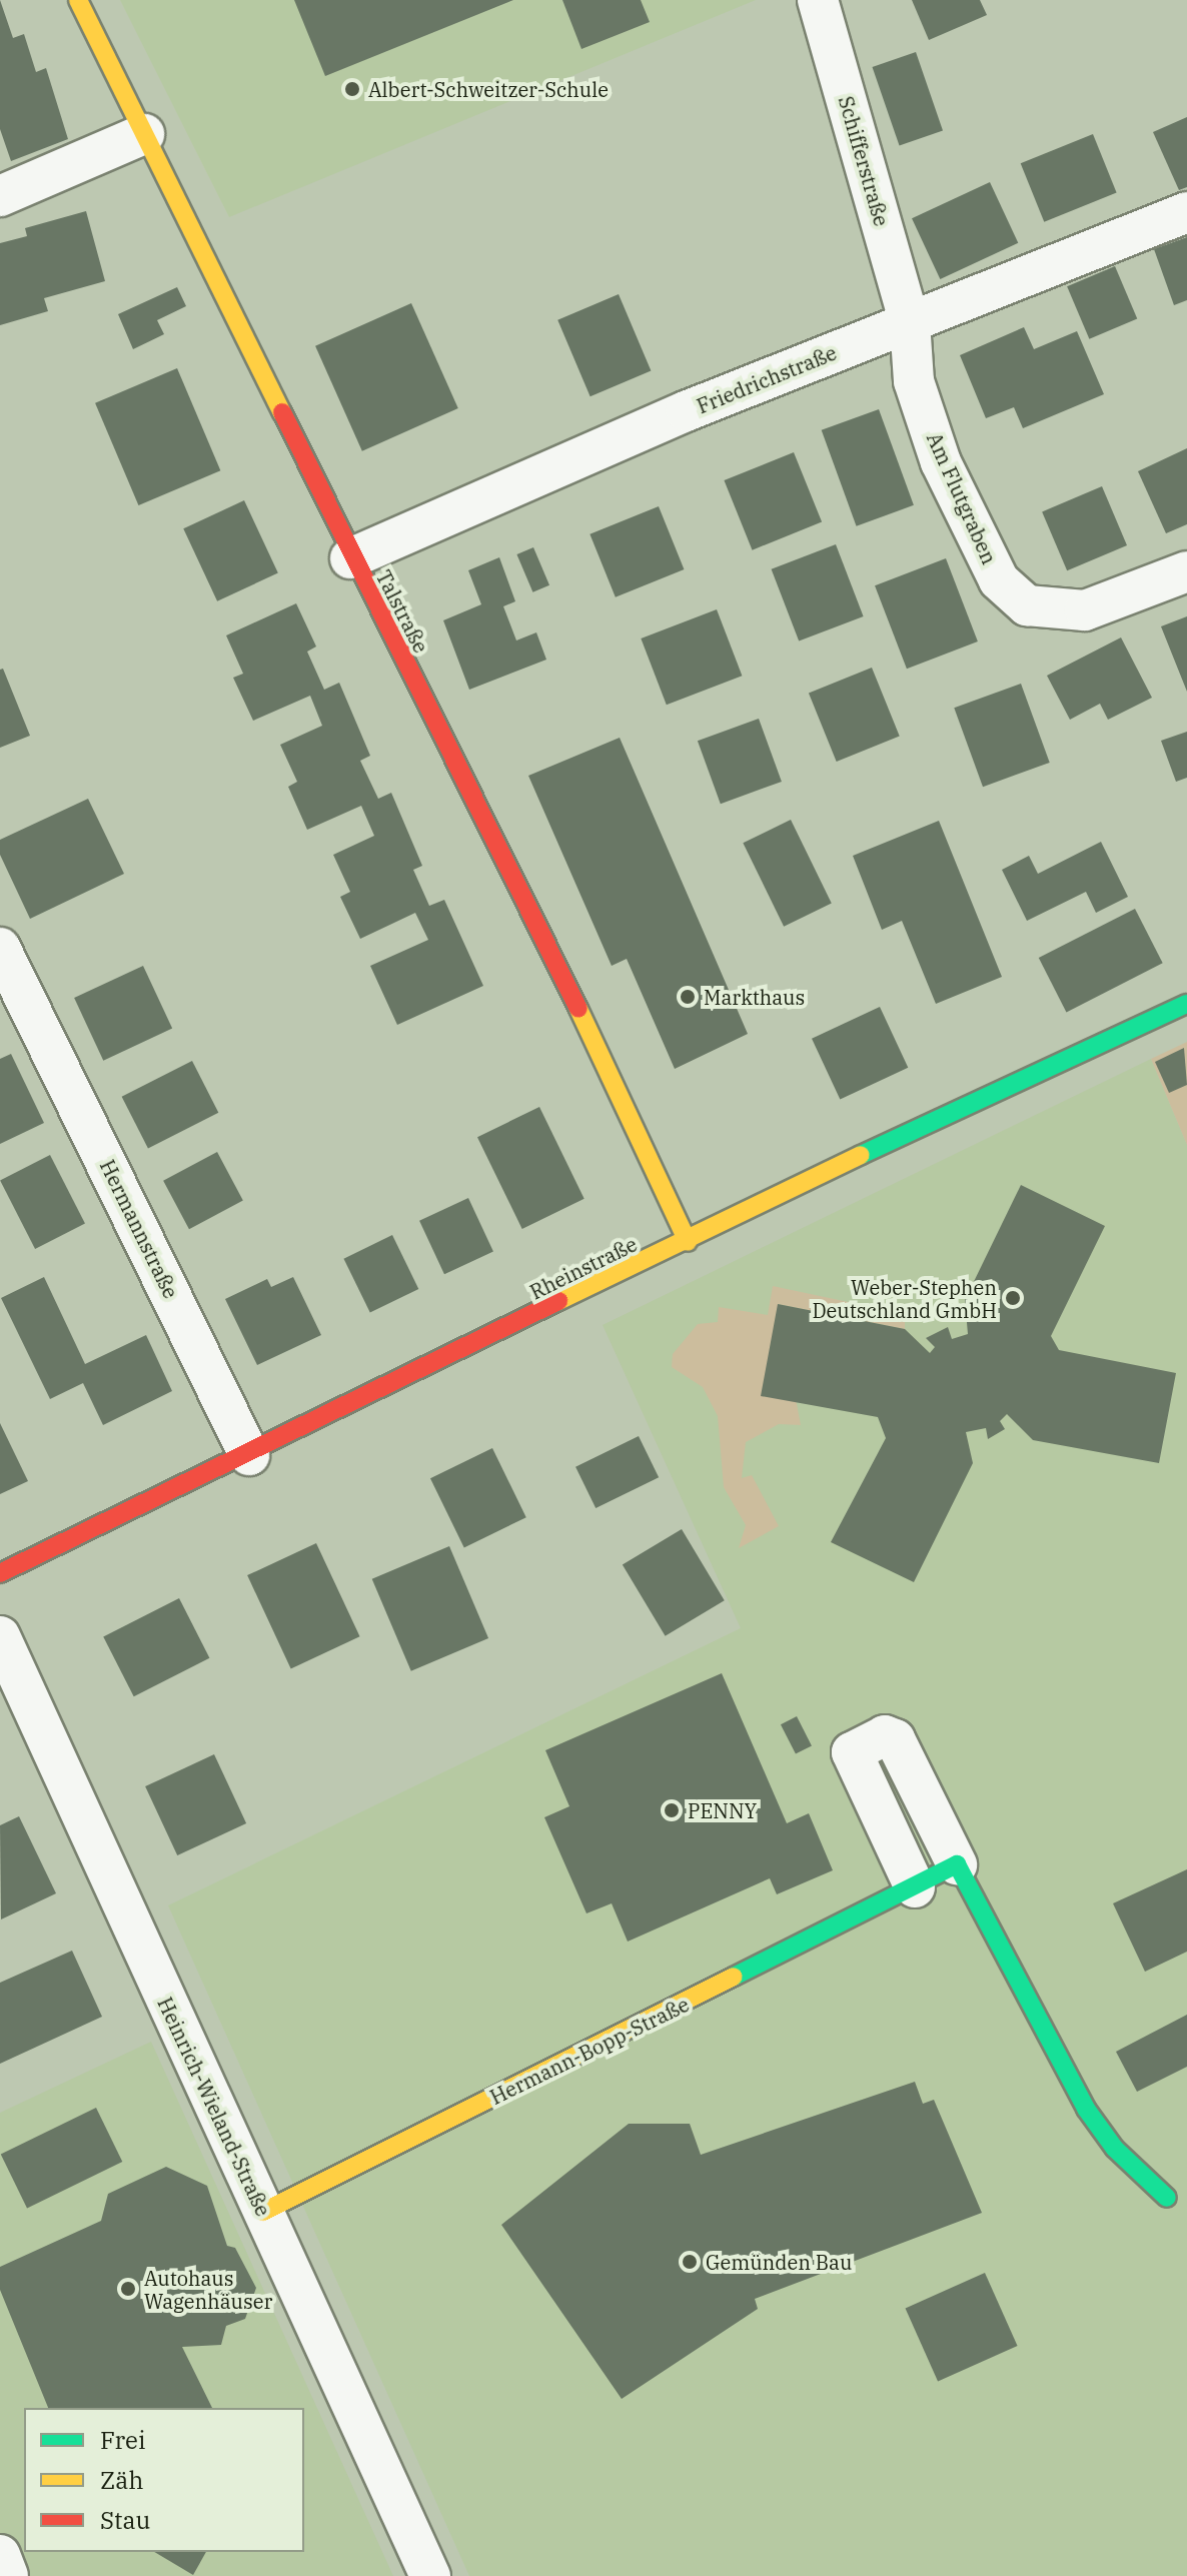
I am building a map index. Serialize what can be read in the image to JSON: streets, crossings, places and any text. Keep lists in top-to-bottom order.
{
  "streets": {
    "street": [
      "Schifferstraße",
      "Friedrichstraße",
      "Am Flutgraben",
      "Talstraße",
      "Hermannstraße",
      "Rheinstraße",
      "Hermann-Bopp-Straße",
      "Heinrich-Wieland-Straße"
    ]
  },
  "crossings": [
    ["Schifferstraße", "Friedrichstraße"],
    ["Schifferstraße", "Am Flutgraben"],
    ["Friedrichstraße", "Am Flutgraben"],
    ["Friedrichstraße", "Talstraße"],
    ["Talstraße", "Rheinstraße"],
    ["Hermannstraße", "Rheinstraße"],
    ["Hermann-Bopp-Straße", "Heinrich-Wieland-Straße"]
  ],
  "places": [
    "Albert-Schweitzer-Schule",
    "Markthaus",
    "Weber-Stephen Deutschland GmbH",
    "PENNY",
    "Gemünden Bau",
    "Autohaus Wagenhäuser"
  ],
  "legend": ["Frei", "Zäh", "Stau"]
}
